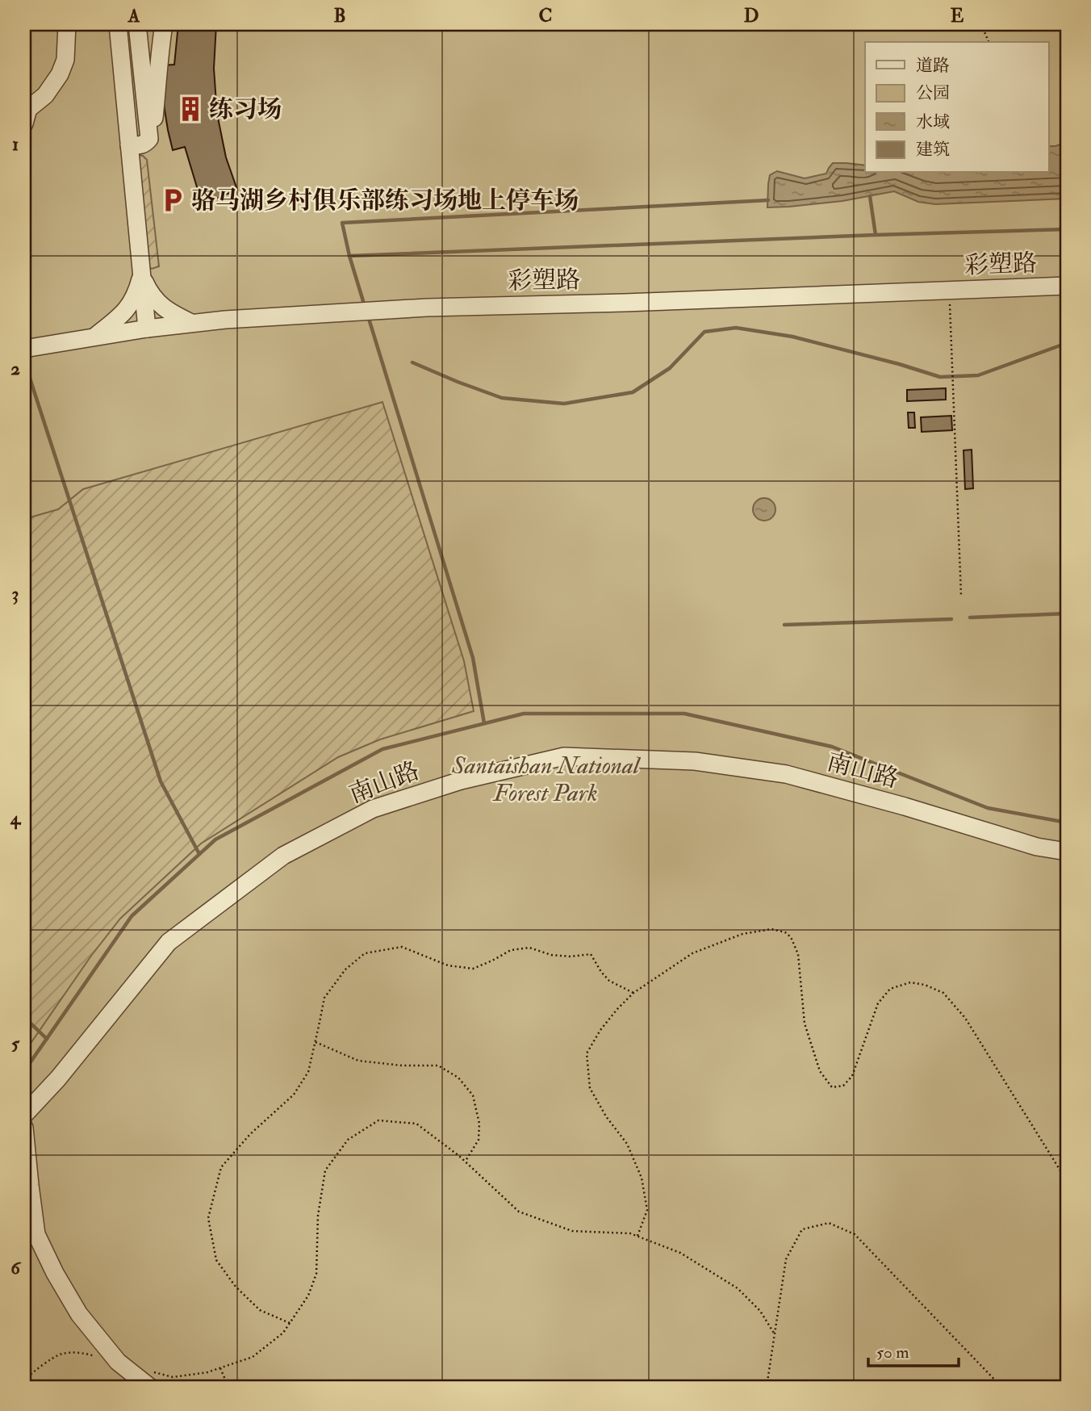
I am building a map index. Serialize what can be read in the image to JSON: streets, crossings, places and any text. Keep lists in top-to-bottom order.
{
  "streets": {
    "street": ["彩塑路", "南山路"]
  },
  "parks": ["Santaishan National Forest Park"],
  "places": {
    "building": ["练习场"],
    "parking": ["骆马湖乡村俱乐部练习场地上停车场"]
  },
  "legend": [
    "道路",
    "公园",
    "水域",
    "建筑"
  ],
  "scale_bar": "50 m",
  "grid": {
    "columns": [
      "A",
      "B",
      "C",
      "D",
      "E"
    ],
    "rows": [
      "1",
      "2",
      "3",
      "4",
      "5",
      "6"
    ]
  }
}
